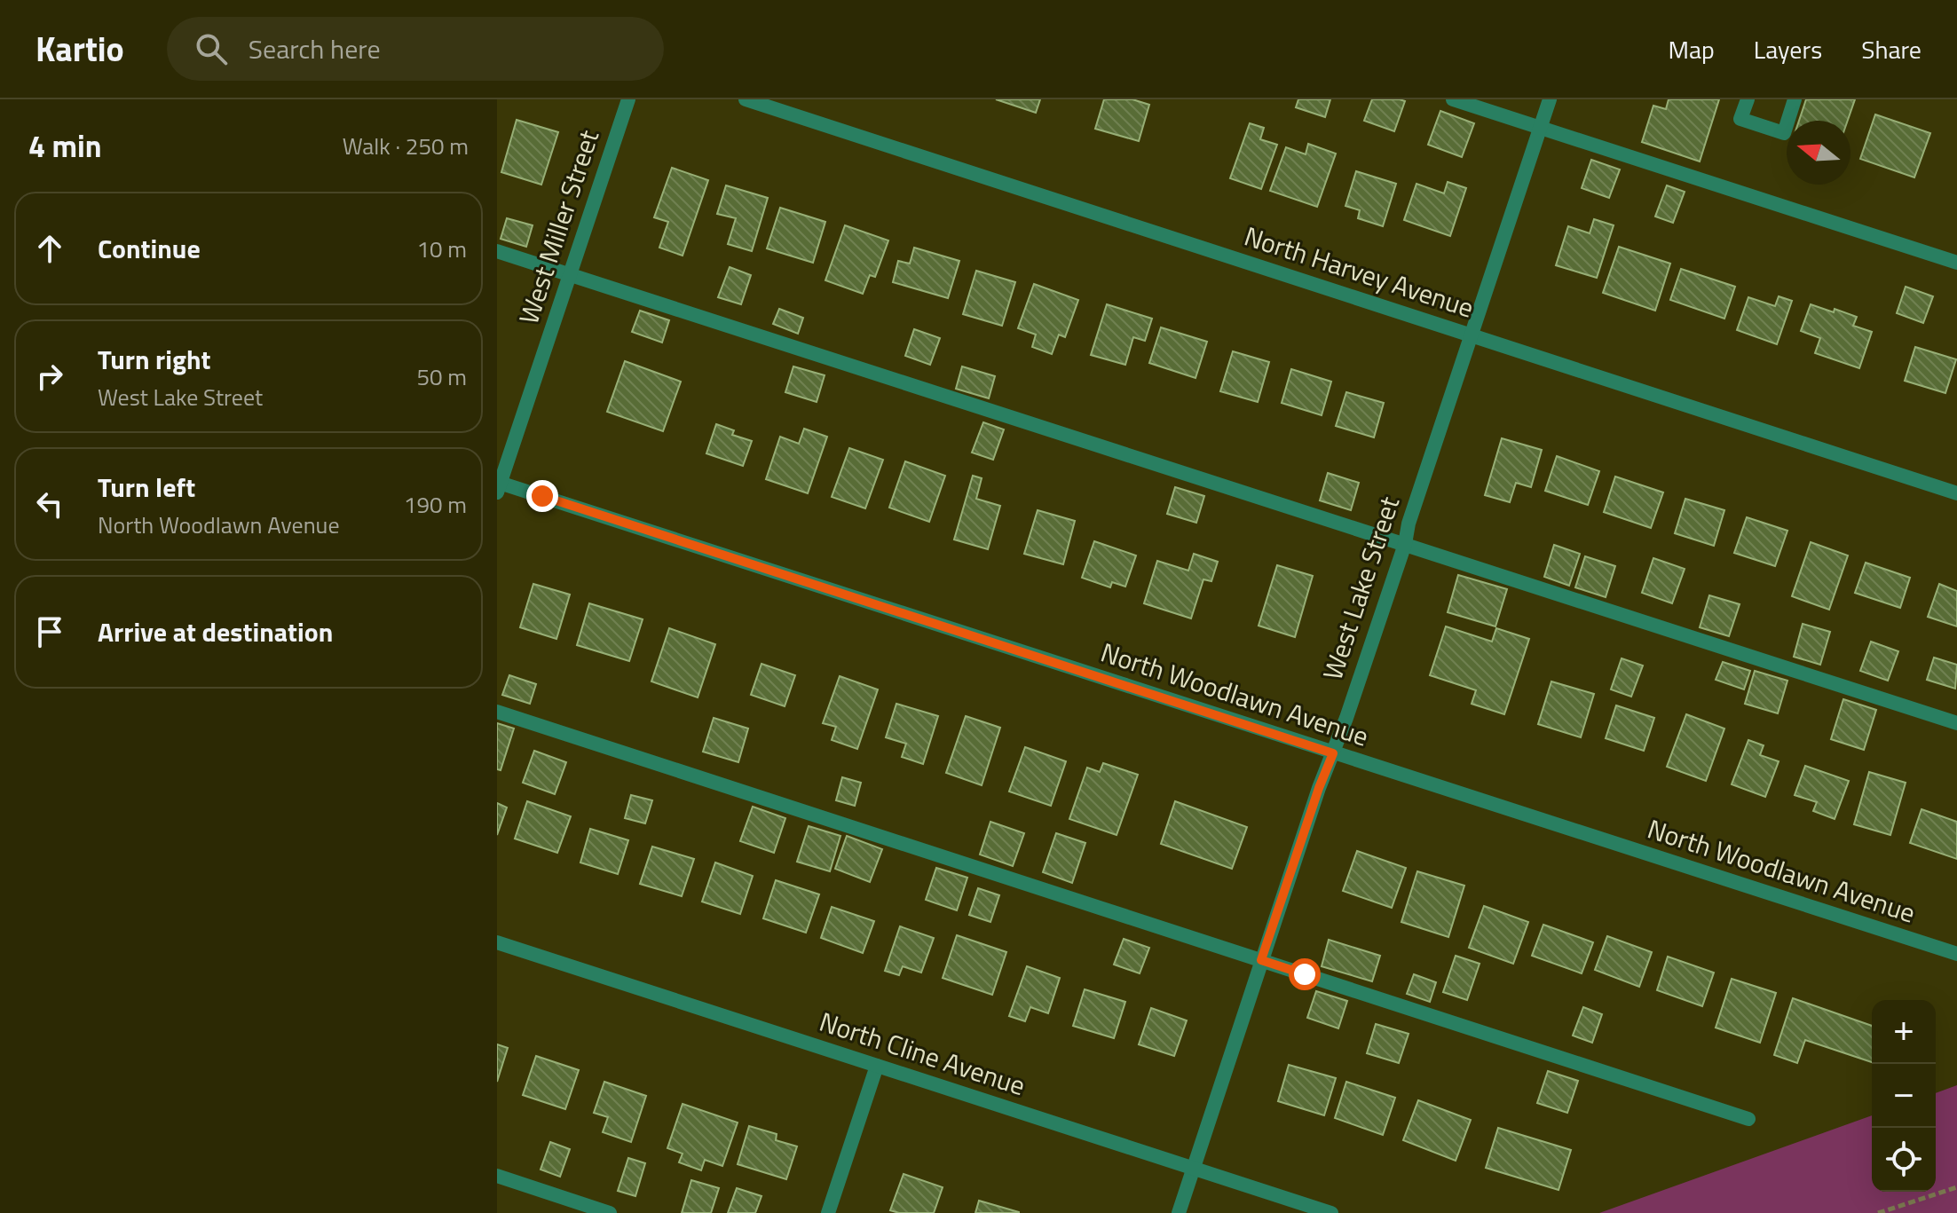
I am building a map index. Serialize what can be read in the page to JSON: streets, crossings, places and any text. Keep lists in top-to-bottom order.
{
  "streets": {
    "street": [
      "West Miller Street",
      "North Harvey Avenue",
      "West Lake Street",
      "North Woodlawn Avenue",
      "North Cline Avenue"
    ]
  },
  "crossings": [
    ["West Miller Street", "North Woodlawn Avenue"],
    ["North Harvey Avenue", "West Lake Street"],
    ["West Lake Street", "North Woodlawn Avenue"],
    ["West Lake Street", "North Cline Avenue"]
  ],
  "north": "left",
  "page": {
    "header": "Kartio",
    "search": "Search here",
    "nav": ["Map", "Layers", "Share"],
    "heading": ["4 min", "Walk · 250 m"],
    "list": [
      ["Continue", "10 m"],
      ["Turn right", "West Lake Street", "50 m"],
      ["Turn left", "North Woodlawn Avenue", "190 m"],
      "Arrive at destination"
    ],
    "map_buttons": ["+", "−"]
  }
}
